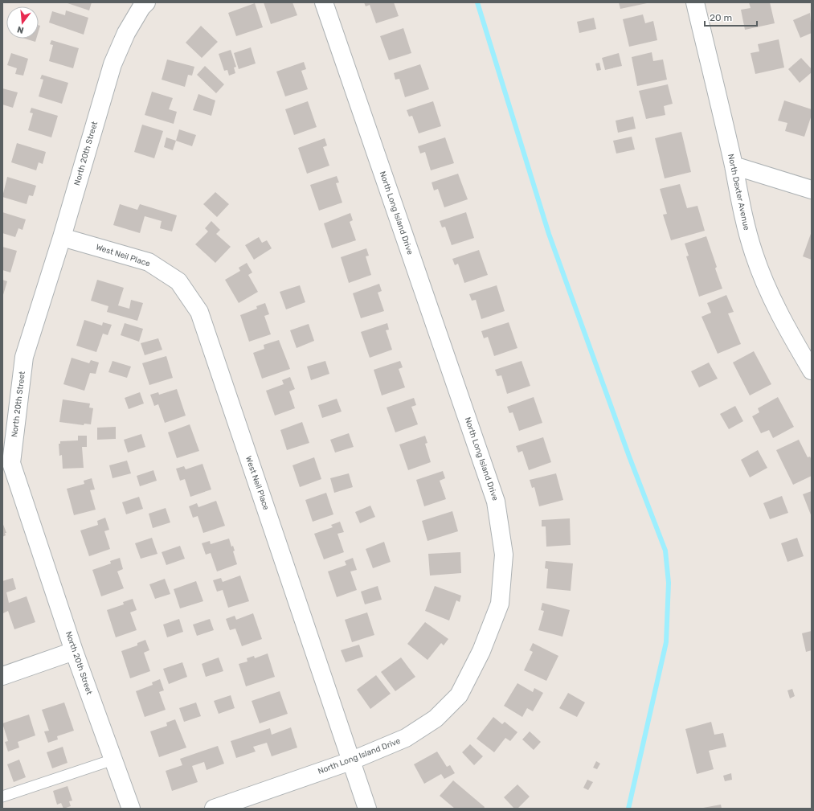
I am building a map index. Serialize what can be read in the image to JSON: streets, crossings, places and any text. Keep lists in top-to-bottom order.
{
  "streets": {
    "street": [
      "North 20th Street",
      "North Dexter Avenue",
      "North Long Island Drive",
      "West Neil Place"
    ]
  },
  "crossings": [
    ["North 20th Street", "West Neil Place"],
    ["North Long Island Drive", "West Neil Place"]
  ],
  "scale_bar": "20 m",
  "north": "bottom"
}
